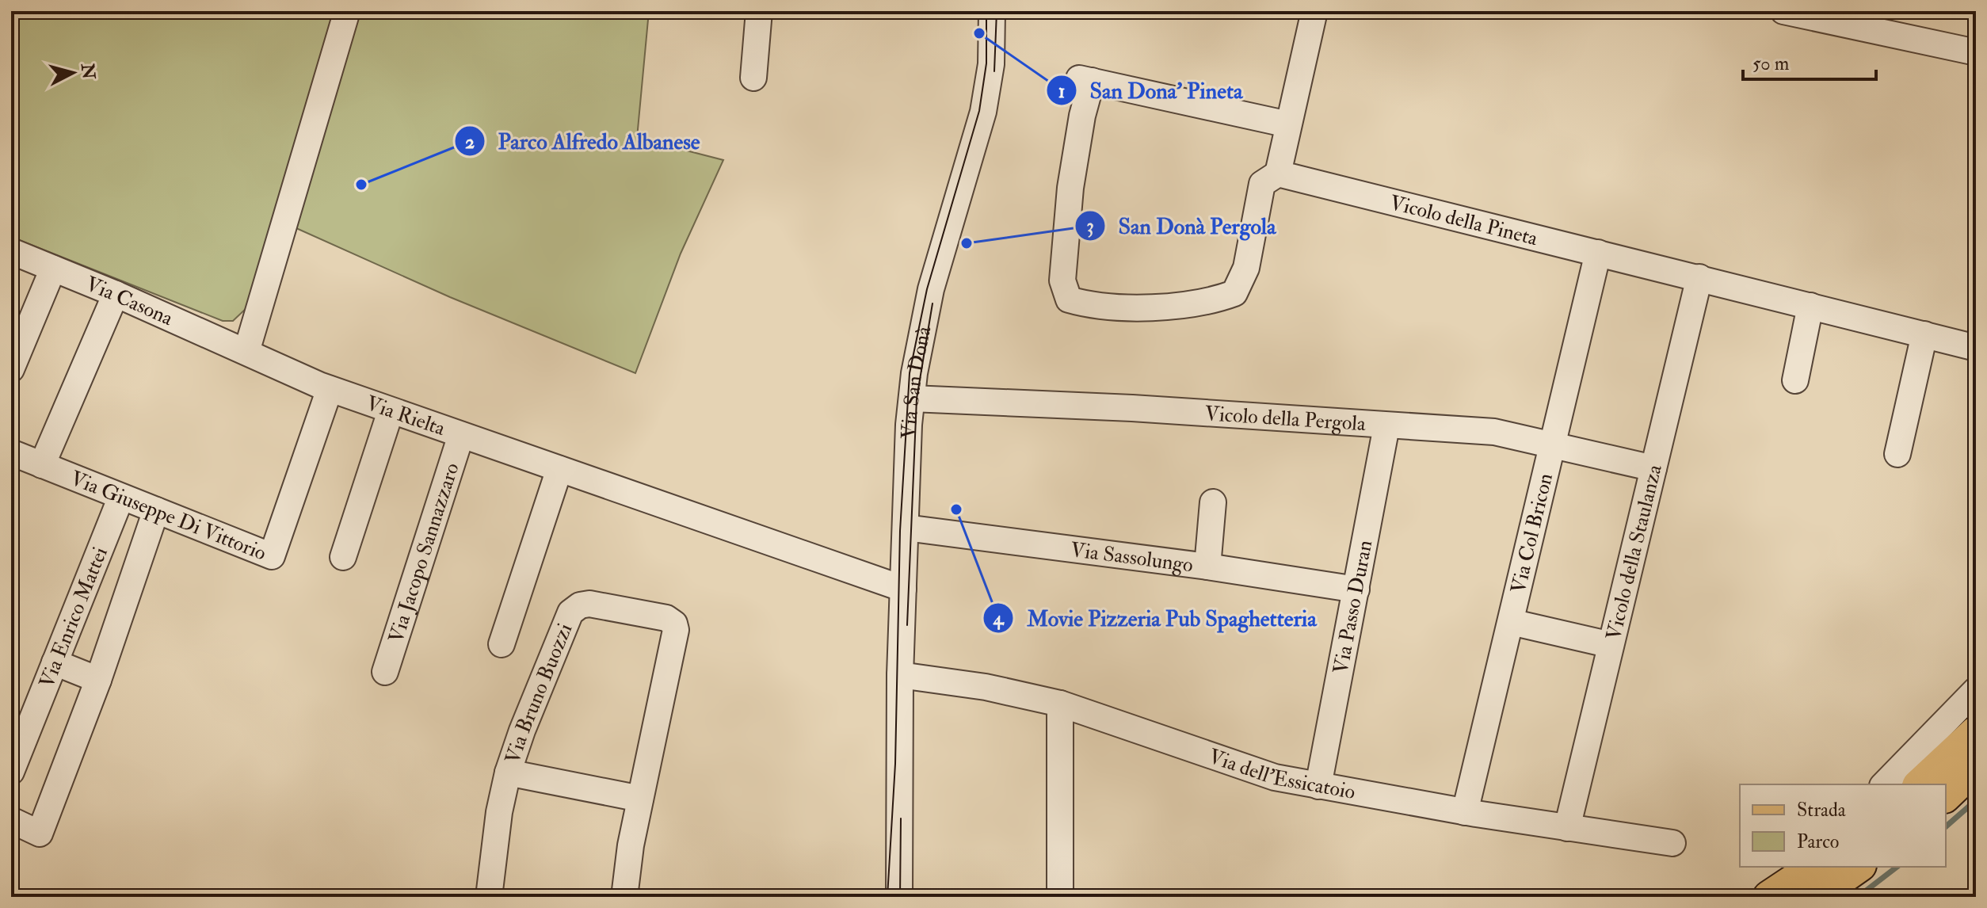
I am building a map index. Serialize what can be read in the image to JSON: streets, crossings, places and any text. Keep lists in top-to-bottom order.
{
  "streets": {
    "street": [
      "Vicolo della Pineta",
      "Via Casona",
      "Via San Donà",
      "Via Rielta",
      "Vicolo della Pergola",
      "Via Giuseppe Di Vittorio",
      "Via Col Bricon",
      "Via Jacopo Sannazzaro",
      "Vicolo della Staulanza",
      "Via Sassolungo",
      "Via Passo Duran",
      "Via Enrico Mattei",
      "Via Bruno Buozzi",
      "Via dell'Essicatoio"
    ]
  },
  "crossings": [
    ["Vicolo della Pineta", "Via Col Bricon"],
    ["Vicolo della Pineta", "Vicolo della Staulanza"],
    ["Via Casona", "Via Rielta"],
    ["Via San Donà", "Via Rielta"],
    ["Via San Donà", "Vicolo della Pergola"],
    ["Via San Donà", "Via Sassolungo"],
    ["Via San Donà", "Via dell'Essicatoio"],
    ["Via Rielta", "Via Giuseppe Di Vittorio"],
    ["Via Rielta", "Via Jacopo Sannazzaro"],
    ["Vicolo della Pergola", "Via Col Bricon"],
    ["Vicolo della Pergola", "Vicolo della Staulanza"],
    ["Vicolo della Pergola", "Via Passo Duran"],
    ["Via Giuseppe Di Vittorio", "Via Enrico Mattei"],
    ["Via Col Bricon", "Via dell'Essicatoio"],
    ["Vicolo della Staulanza", "Via dell'Essicatoio"],
    ["Via Sassolungo", "Via Passo Duran"],
    ["Via Passo Duran", "Via dell'Essicatoio"]
  ],
  "places": [
    "San Dona' Pineta",
    "Parco Alfredo Albanese",
    "San Donà Pergola",
    "Movie Pizzeria Pub Spaghetteria"
  ],
  "legend": ["Strada", "Parco"],
  "scale_bar": "50 m",
  "north": "right"
}
